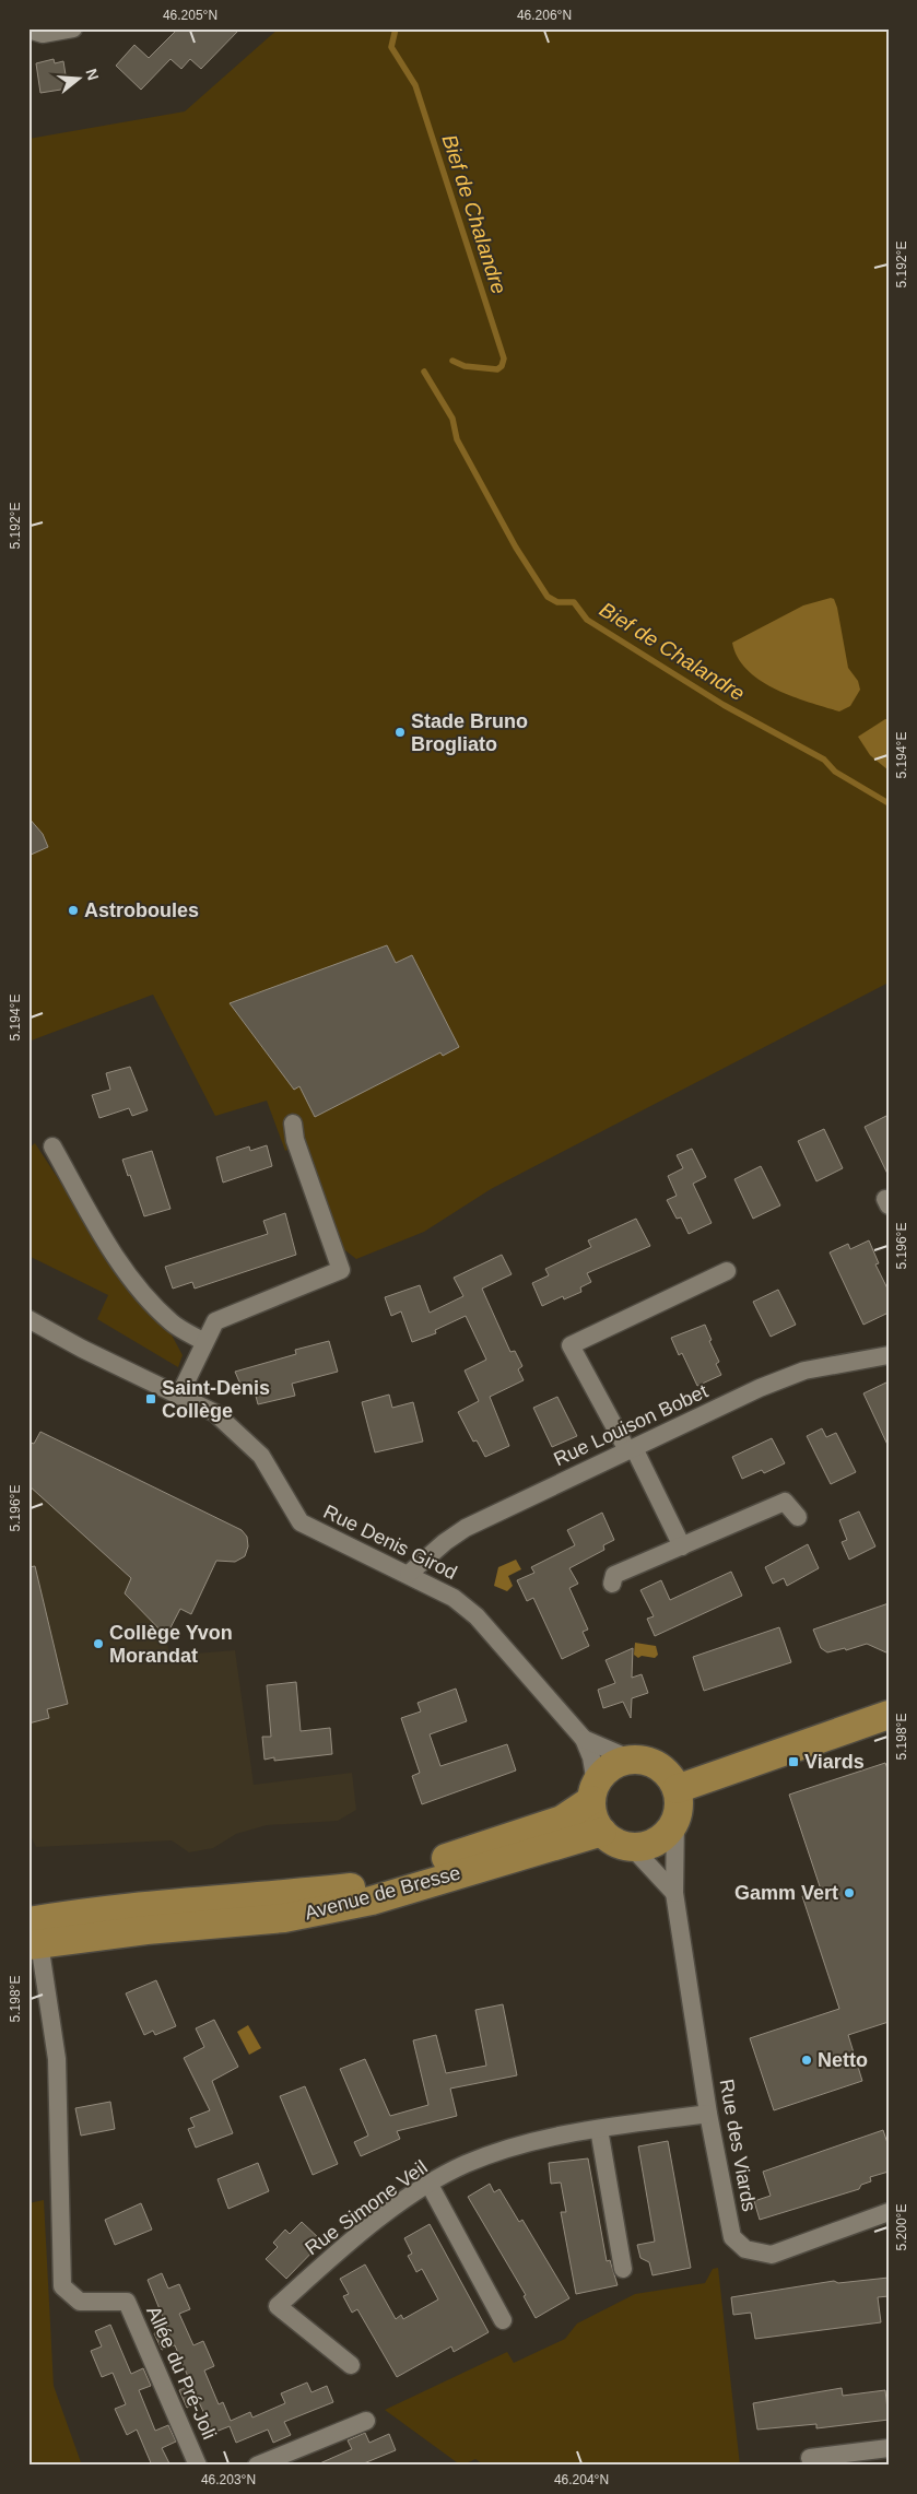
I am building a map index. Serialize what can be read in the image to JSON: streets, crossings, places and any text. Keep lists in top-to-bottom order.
{
  "streets": {
    "main road": ["Avenue de Bresse"],
    "street": [
      "Rue Louison Bobet",
      "Rue Denis Girod",
      "Rue des Viards",
      "Rue Simone Veil",
      "Allée du Pré-Joli"
    ]
  },
  "crossings": [
    ["Rue Louison Bobet", "Rue Denis Girod"],
    ["Rue Denis Girod", "Avenue de Bresse"],
    ["Rue Denis Girod", "Rue des Viards"],
    ["Avenue de Bresse", "Rue des Viards"],
    ["Avenue de Bresse", "Allée du Pré-Joli"],
    ["Rue des Viards", "Rue Simone Veil"]
  ],
  "water": ["Bief de Chalandre"],
  "places": {
    "other": [
      "Stade Bruno Brogliato",
      "Astroboules",
      "Collège Yvon Morandat",
      "Gamm Vert",
      "Netto"
    ],
    "transit": ["Saint-Denis Collège", "Viards"]
  },
  "north": "right",
  "coordinates": [
    "46.205°N",
    "46.206°N",
    "5.192°E",
    "5.194°E",
    "5.196°E",
    "5.198°E",
    "5.200°E",
    "46.203°N",
    "46.204°N"
  ]
}
